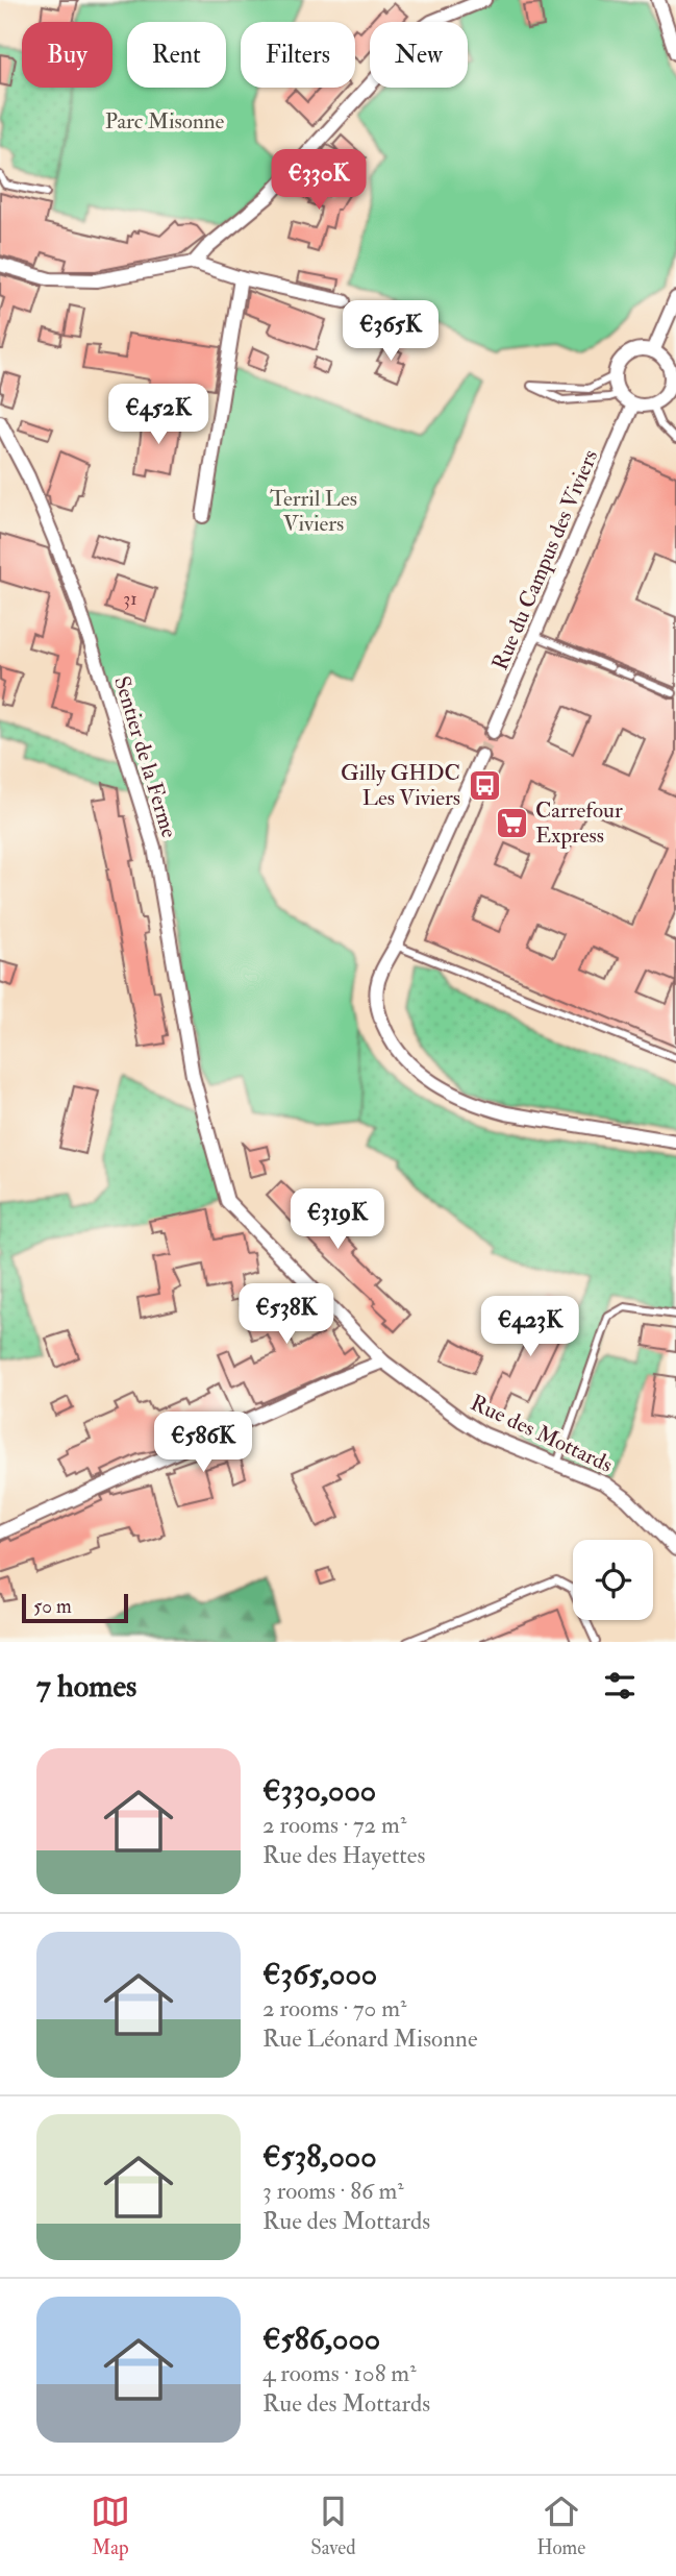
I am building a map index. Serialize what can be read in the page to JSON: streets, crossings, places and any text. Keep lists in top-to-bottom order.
{
  "streets": {
    "street": ["Rue du Campus des Viviers", "Sentier de la Ferme", "Rue des Mottards"]
  },
  "crossings": [
    ["Sentier de la Ferme", "Rue des Mottards"]
  ],
  "parks": ["Parc Misonne", "Terril Les Viviers"],
  "places": {
    "bus stop": ["Gilly GHDC Les Viviers"],
    "supermarket": ["Carrefour Express"]
  },
  "house_numbers": ["31"],
  "scale_bar": "50 m",
  "page": {
    "chip": [
      "Buy",
      "Rent",
      "Filters",
      "New"
    ],
    "price": [
      "€330K",
      "€365K",
      "€452K",
      "€319K",
      "€538K",
      "€423K",
      "€586K"
    ],
    "scale": "50 m",
    "heading": "7 homes",
    "list": [
      {
        "name": "€330,000",
        "note": "2 rooms · 72 m² · Rue des Hayettes"
      },
      {
        "name": "€365,000",
        "note": "2 rooms · 70 m² · Rue Léonard Misonne"
      },
      {
        "name": "€538,000",
        "note": "3 rooms · 86 m² · Rue des Mottards"
      },
      {
        "name": "€586,000",
        "note": "4 rooms · 108 m² · Rue des Mottards"
      }
    ],
    "tabs": ["Map", "Saved", "Home"]
  }
}
